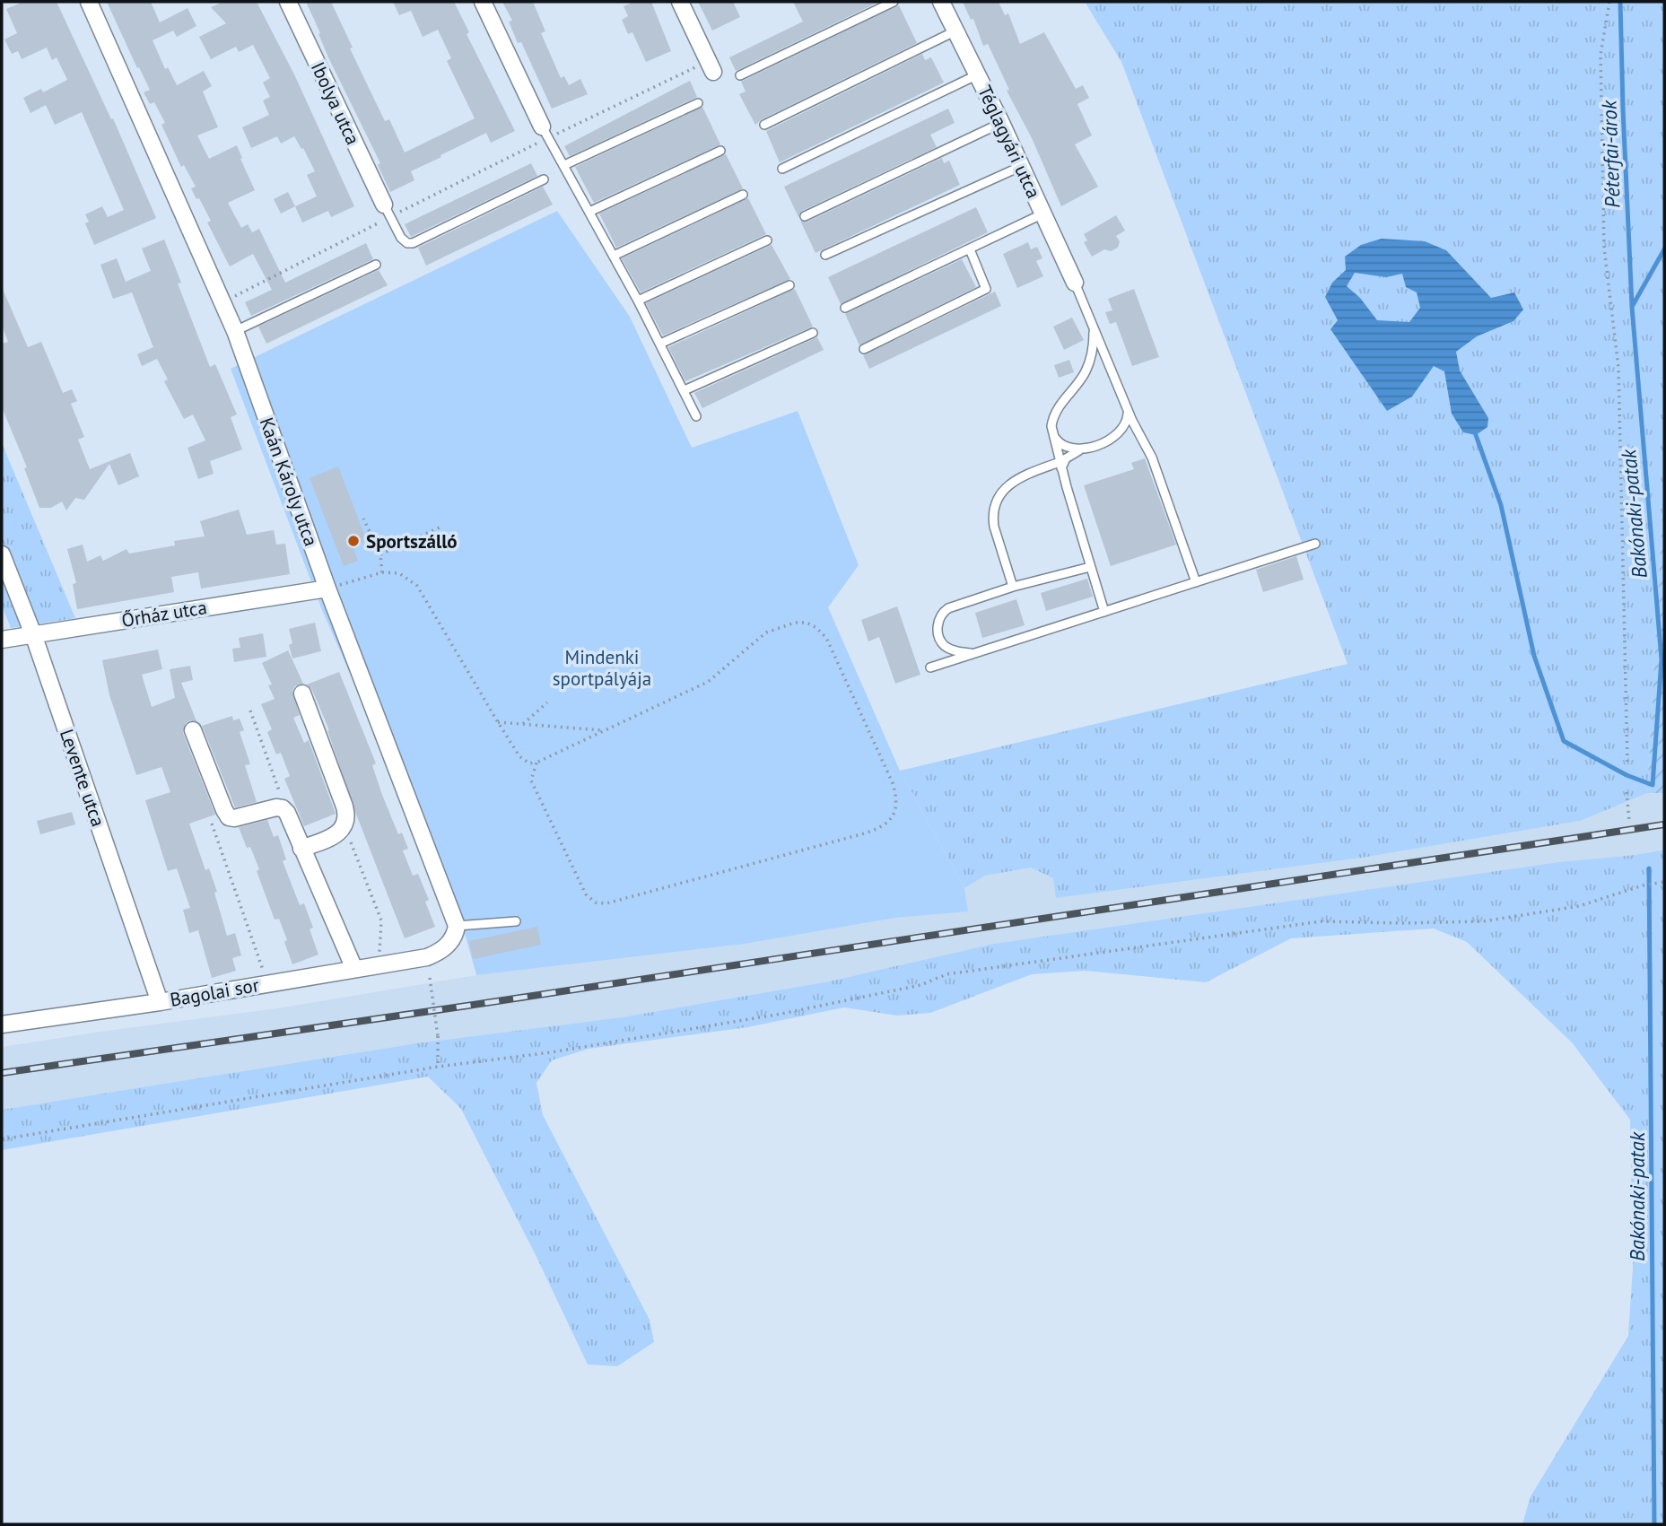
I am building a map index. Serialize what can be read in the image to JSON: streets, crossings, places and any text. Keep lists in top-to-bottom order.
{
  "streets": {
    "street": [
      "Ibolya utca",
      "Téglagyári utca",
      "Kaán Károly utca",
      "Őrház utca",
      "Levente utca",
      "Bagolai sor"
    ]
  },
  "crossings": [
    ["Kaán Károly utca", "Őrház utca"],
    ["Kaán Károly utca", "Bagolai sor"],
    ["Őrház utca", "Levente utca"],
    ["Levente utca", "Bagolai sor"]
  ],
  "water": ["Péterfai-árok", "Bakónaki-patak"],
  "parks": ["Mindenki sportpályája"],
  "places": ["Sportszálló"]
}
